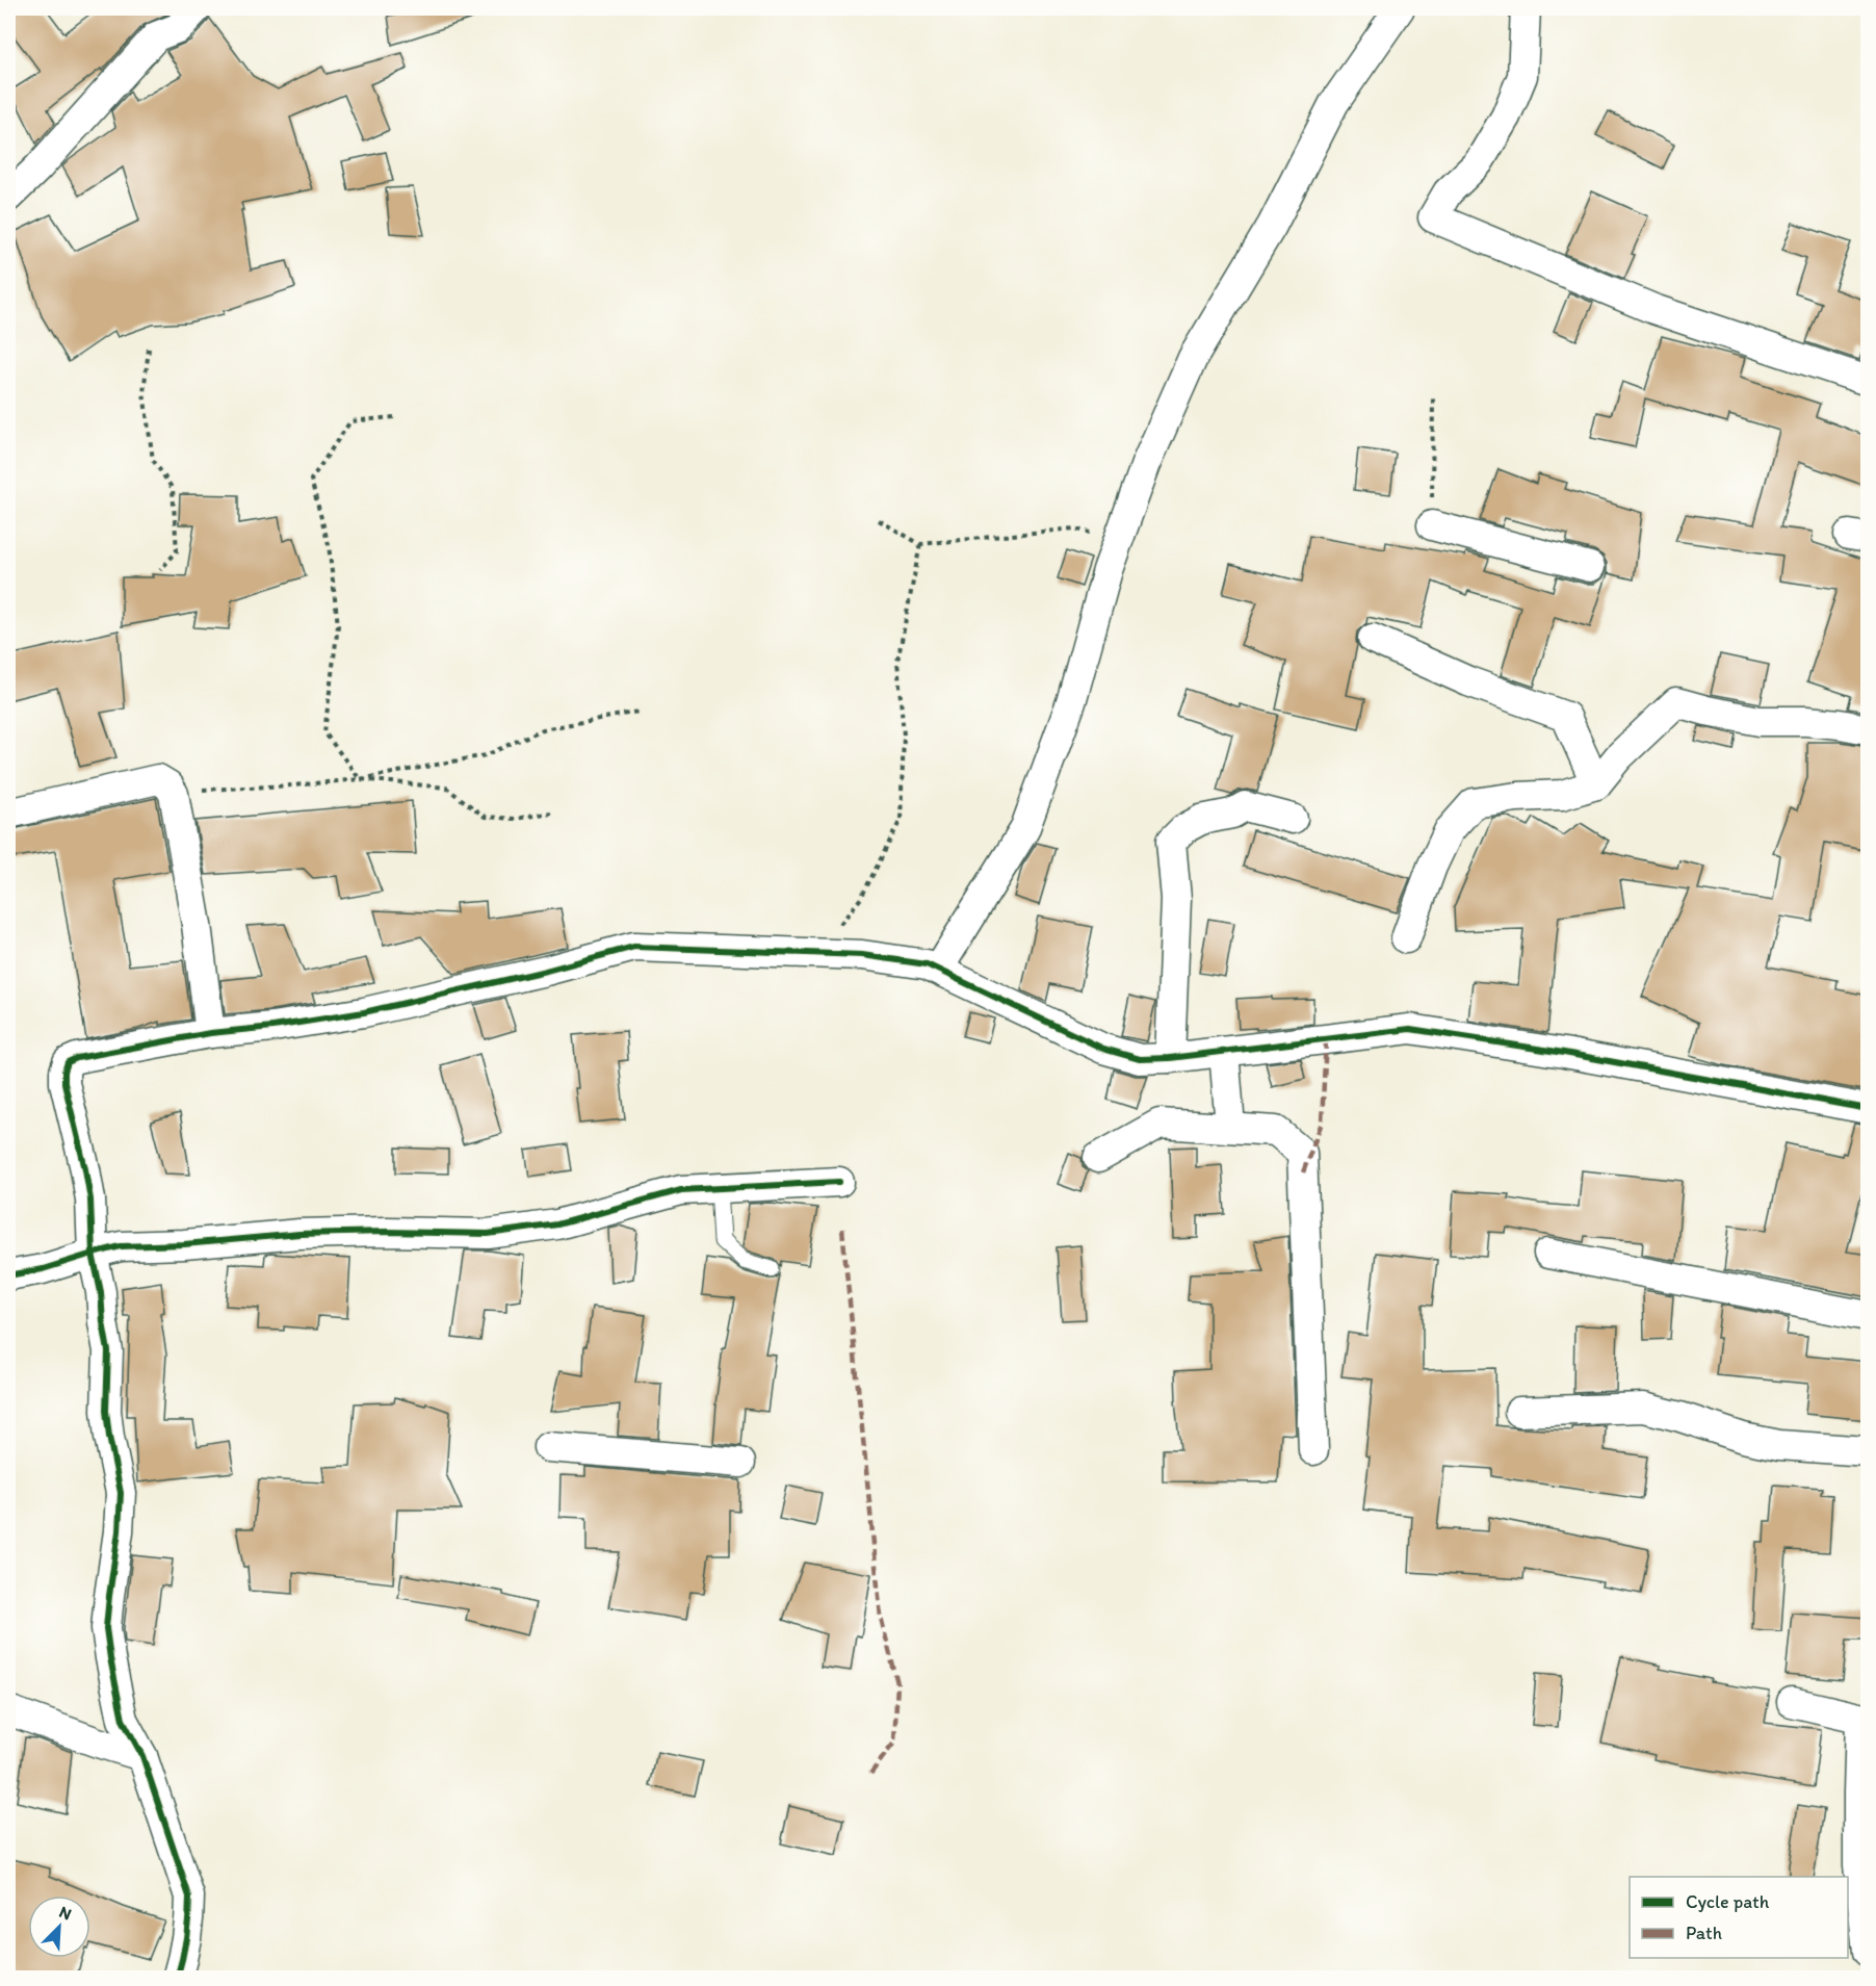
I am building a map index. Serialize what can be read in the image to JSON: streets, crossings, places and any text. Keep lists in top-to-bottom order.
{
  "legend": ["Cycle path", "Path"],
  "north": "top right"
}
